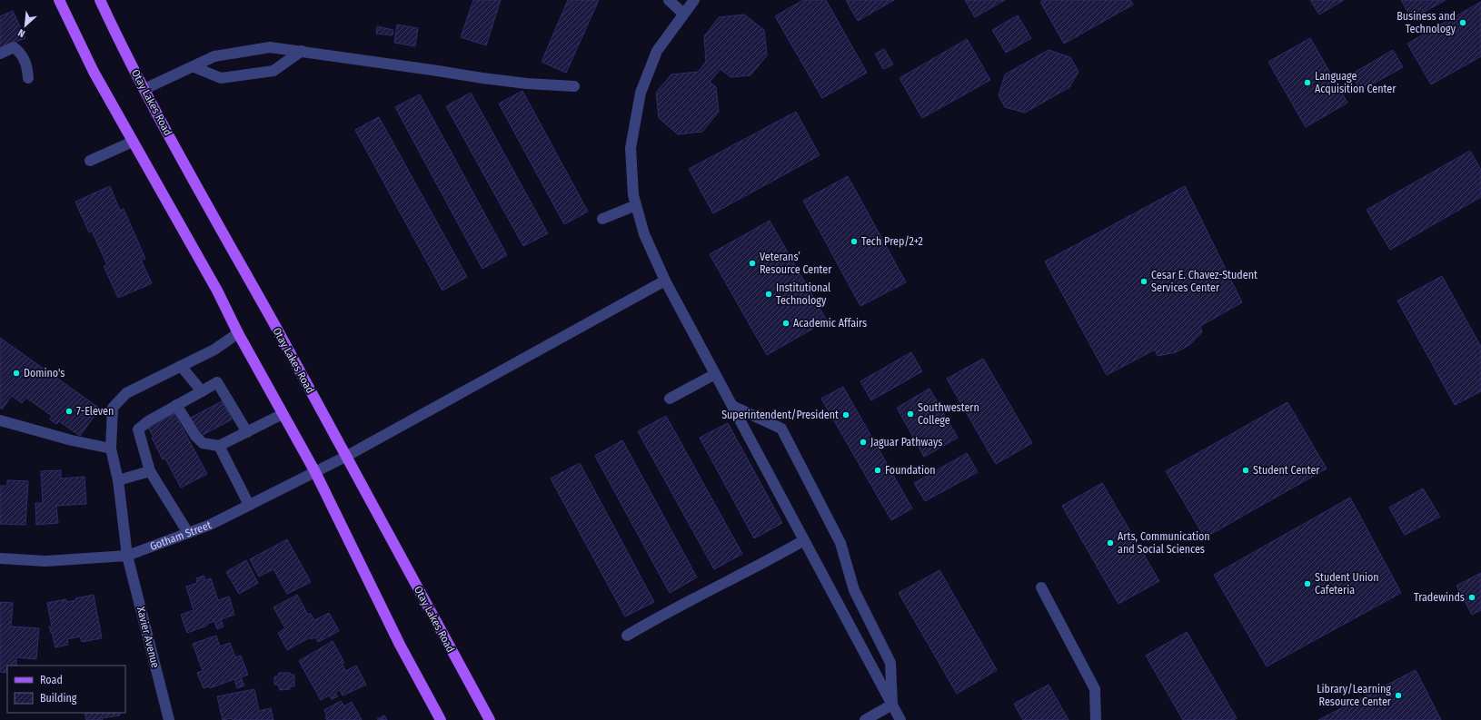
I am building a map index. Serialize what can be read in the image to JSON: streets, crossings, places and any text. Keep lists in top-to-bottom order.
{
  "streets": {
    "main road": ["Otay Lakes Road"],
    "street": ["Gotham Street", "Xavier Avenue"]
  },
  "crossings": [
    ["Otay Lakes Road", "Gotham Street"],
    ["Gotham Street", "Xavier Avenue"]
  ],
  "places": [
    "Business and Technology",
    "Language Acquisition Center",
    "Tech Prep/2+2",
    "Veterans’ Resource Center",
    "Cesar E. Chavez-Student Services Center",
    "Institutional Technology",
    "Academic Affairs",
    "Domino's",
    "7-Eleven",
    "Southwestern College",
    "Superintendent/President",
    "Jaguar Pathways",
    "Foundation",
    "Student Center",
    "Arts, Communication and Social Sciences",
    "Student Union Cafeteria",
    "Tradewinds",
    "Library/Learning Resource Center"
  ],
  "legend": ["Road", "Building"],
  "north": "bottom left"
}
